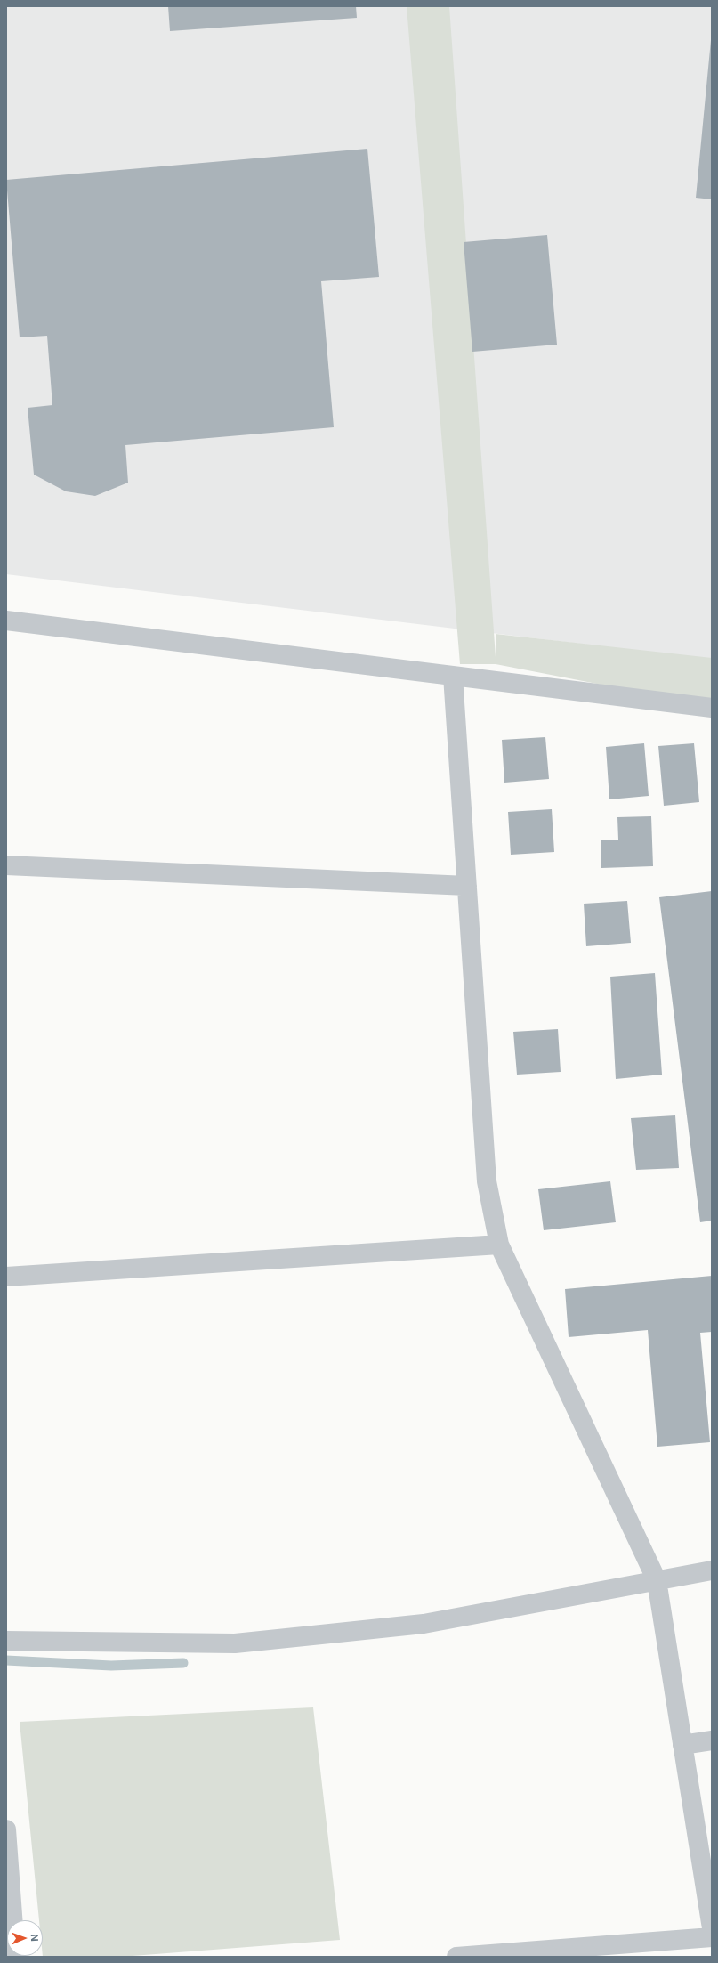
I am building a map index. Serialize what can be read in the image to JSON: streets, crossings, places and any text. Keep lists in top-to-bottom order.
{
  "north": "right"
}
